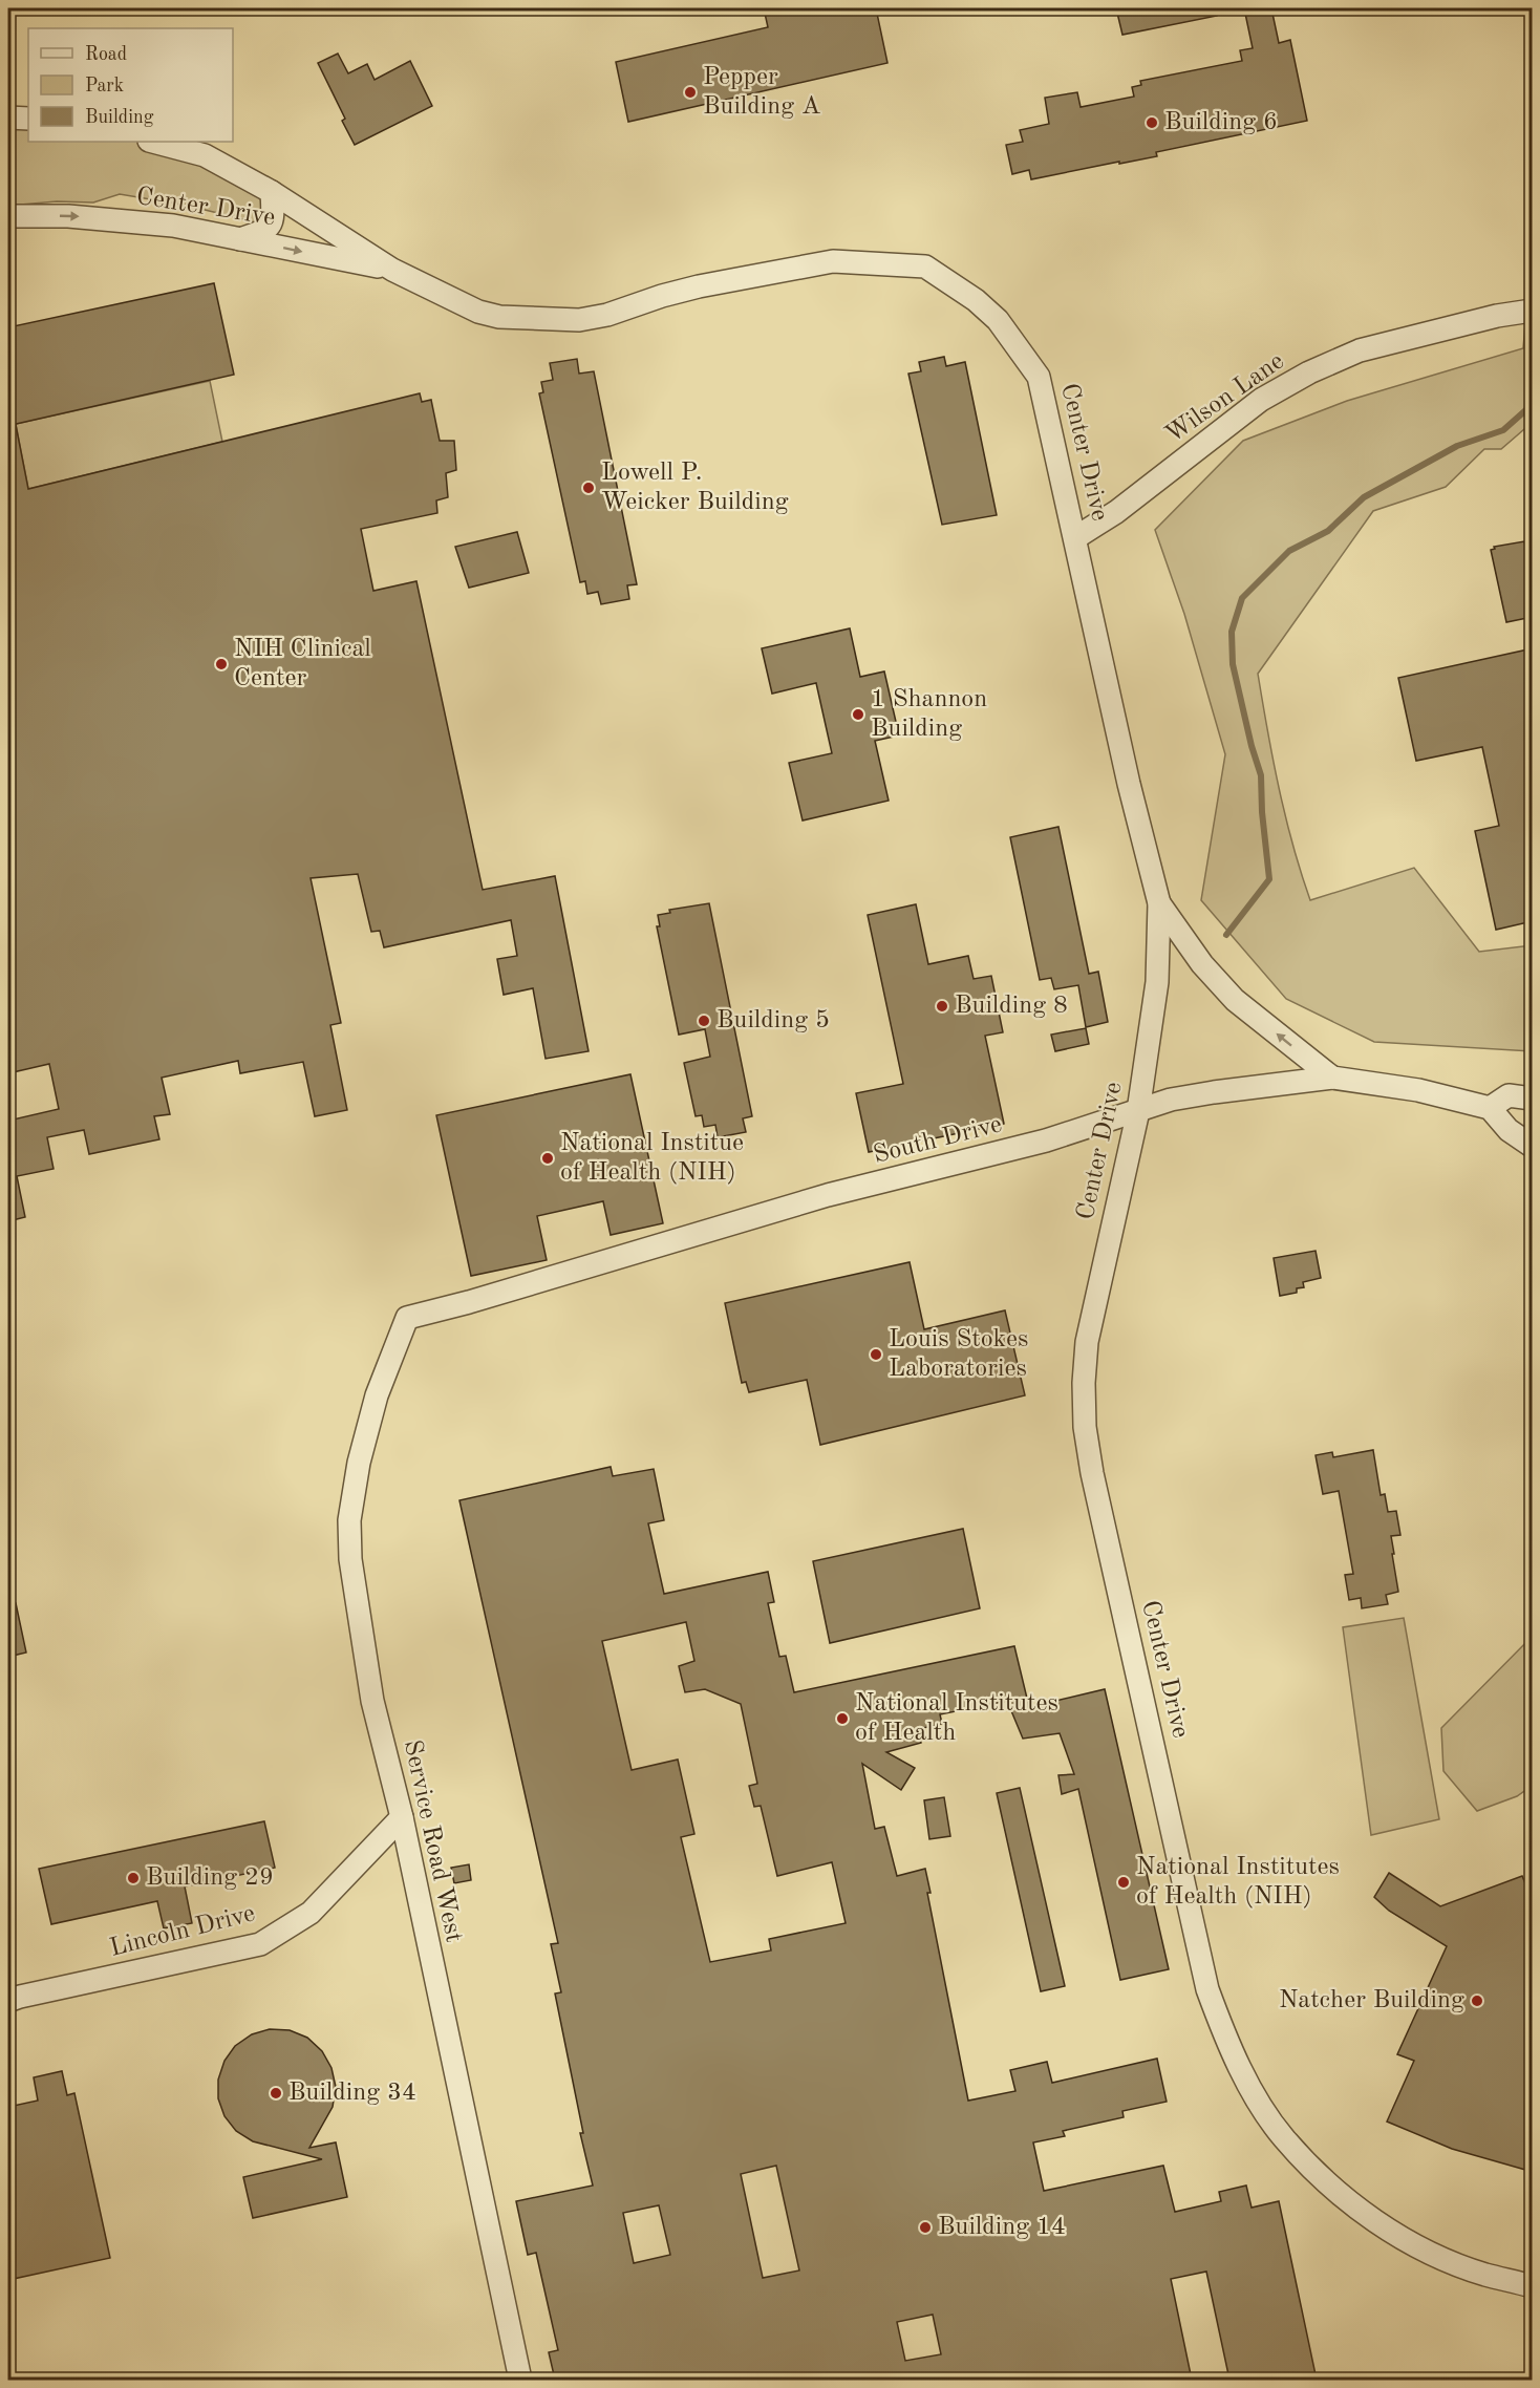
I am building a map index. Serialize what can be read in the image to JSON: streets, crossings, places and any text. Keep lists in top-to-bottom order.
{
  "streets": {
    "street": [
      "Center Drive",
      "Wilson Lane",
      "South Drive",
      "Service Road West",
      "Lincoln Drive"
    ]
  },
  "crossings": [
    ["Center Drive", "Wilson Lane"],
    ["Center Drive", "South Drive"],
    ["South Drive", "Service Road West"],
    ["Service Road West", "Lincoln Drive"]
  ],
  "places": [
    "Pepper Building A",
    "Building 6",
    "Lowell P. Weicker Building",
    "NIH Clinical Center",
    "1 Shannon Building",
    "Building 8",
    "Building 5",
    "National Institue of Health (NIH)",
    "Louis Stokes Laboratories",
    "National Institutes of Health",
    "Building 29",
    "National Institutes of Health (NIH)",
    "Natcher Building",
    "Building 34",
    "Building 14"
  ],
  "legend": ["Road", "Park", "Building"]
}
